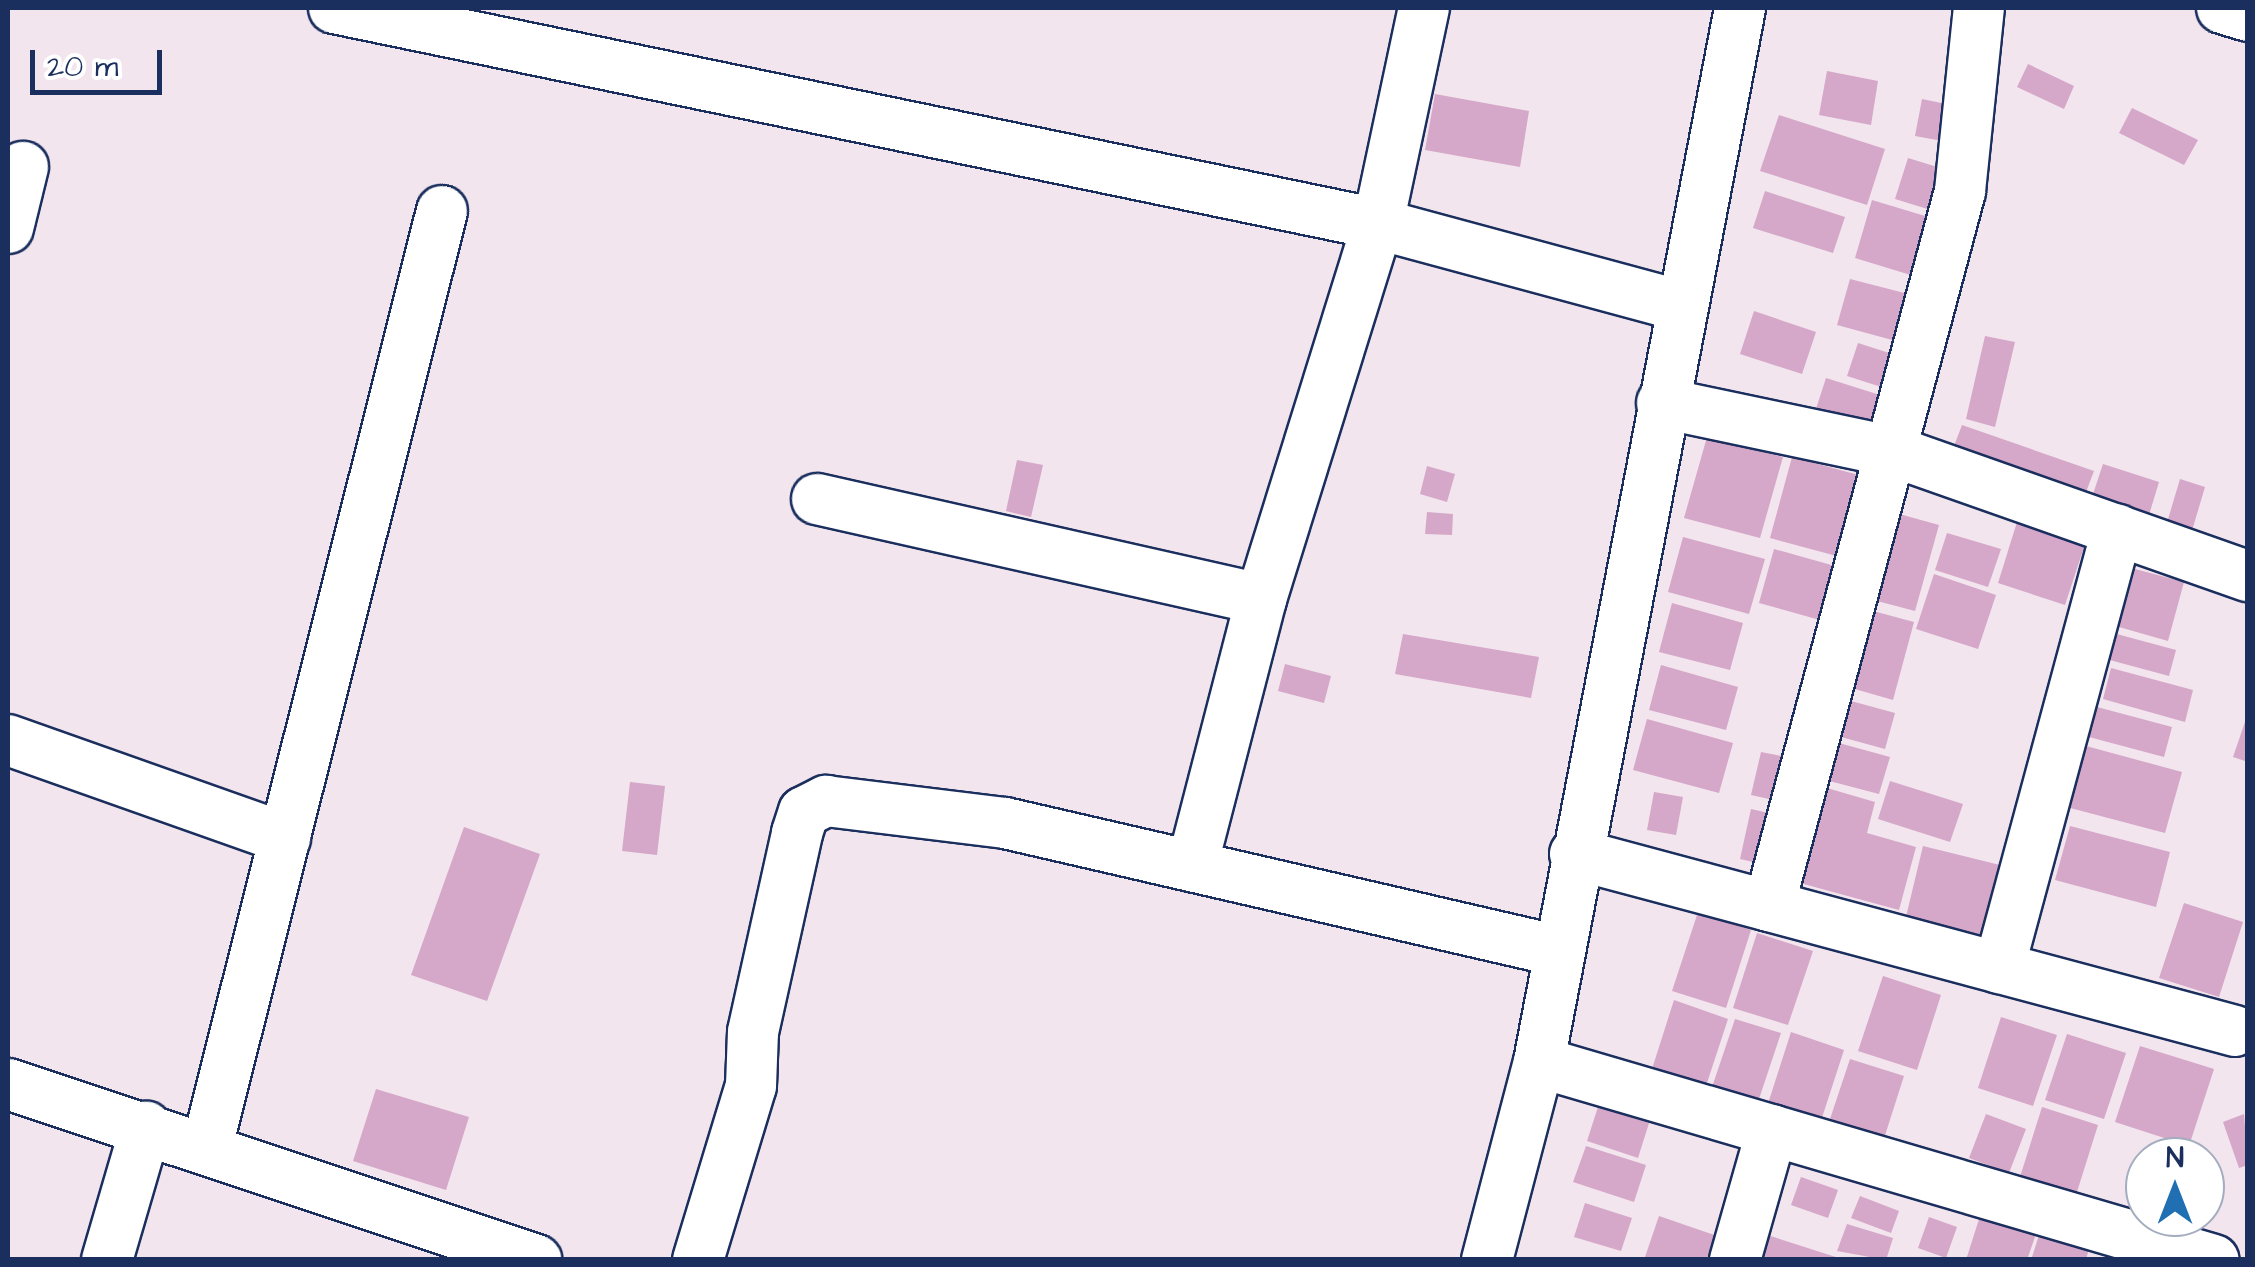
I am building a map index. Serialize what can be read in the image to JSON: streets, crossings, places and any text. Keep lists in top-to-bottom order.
{
  "scale_bar": "20 m",
  "north": "top"
}
